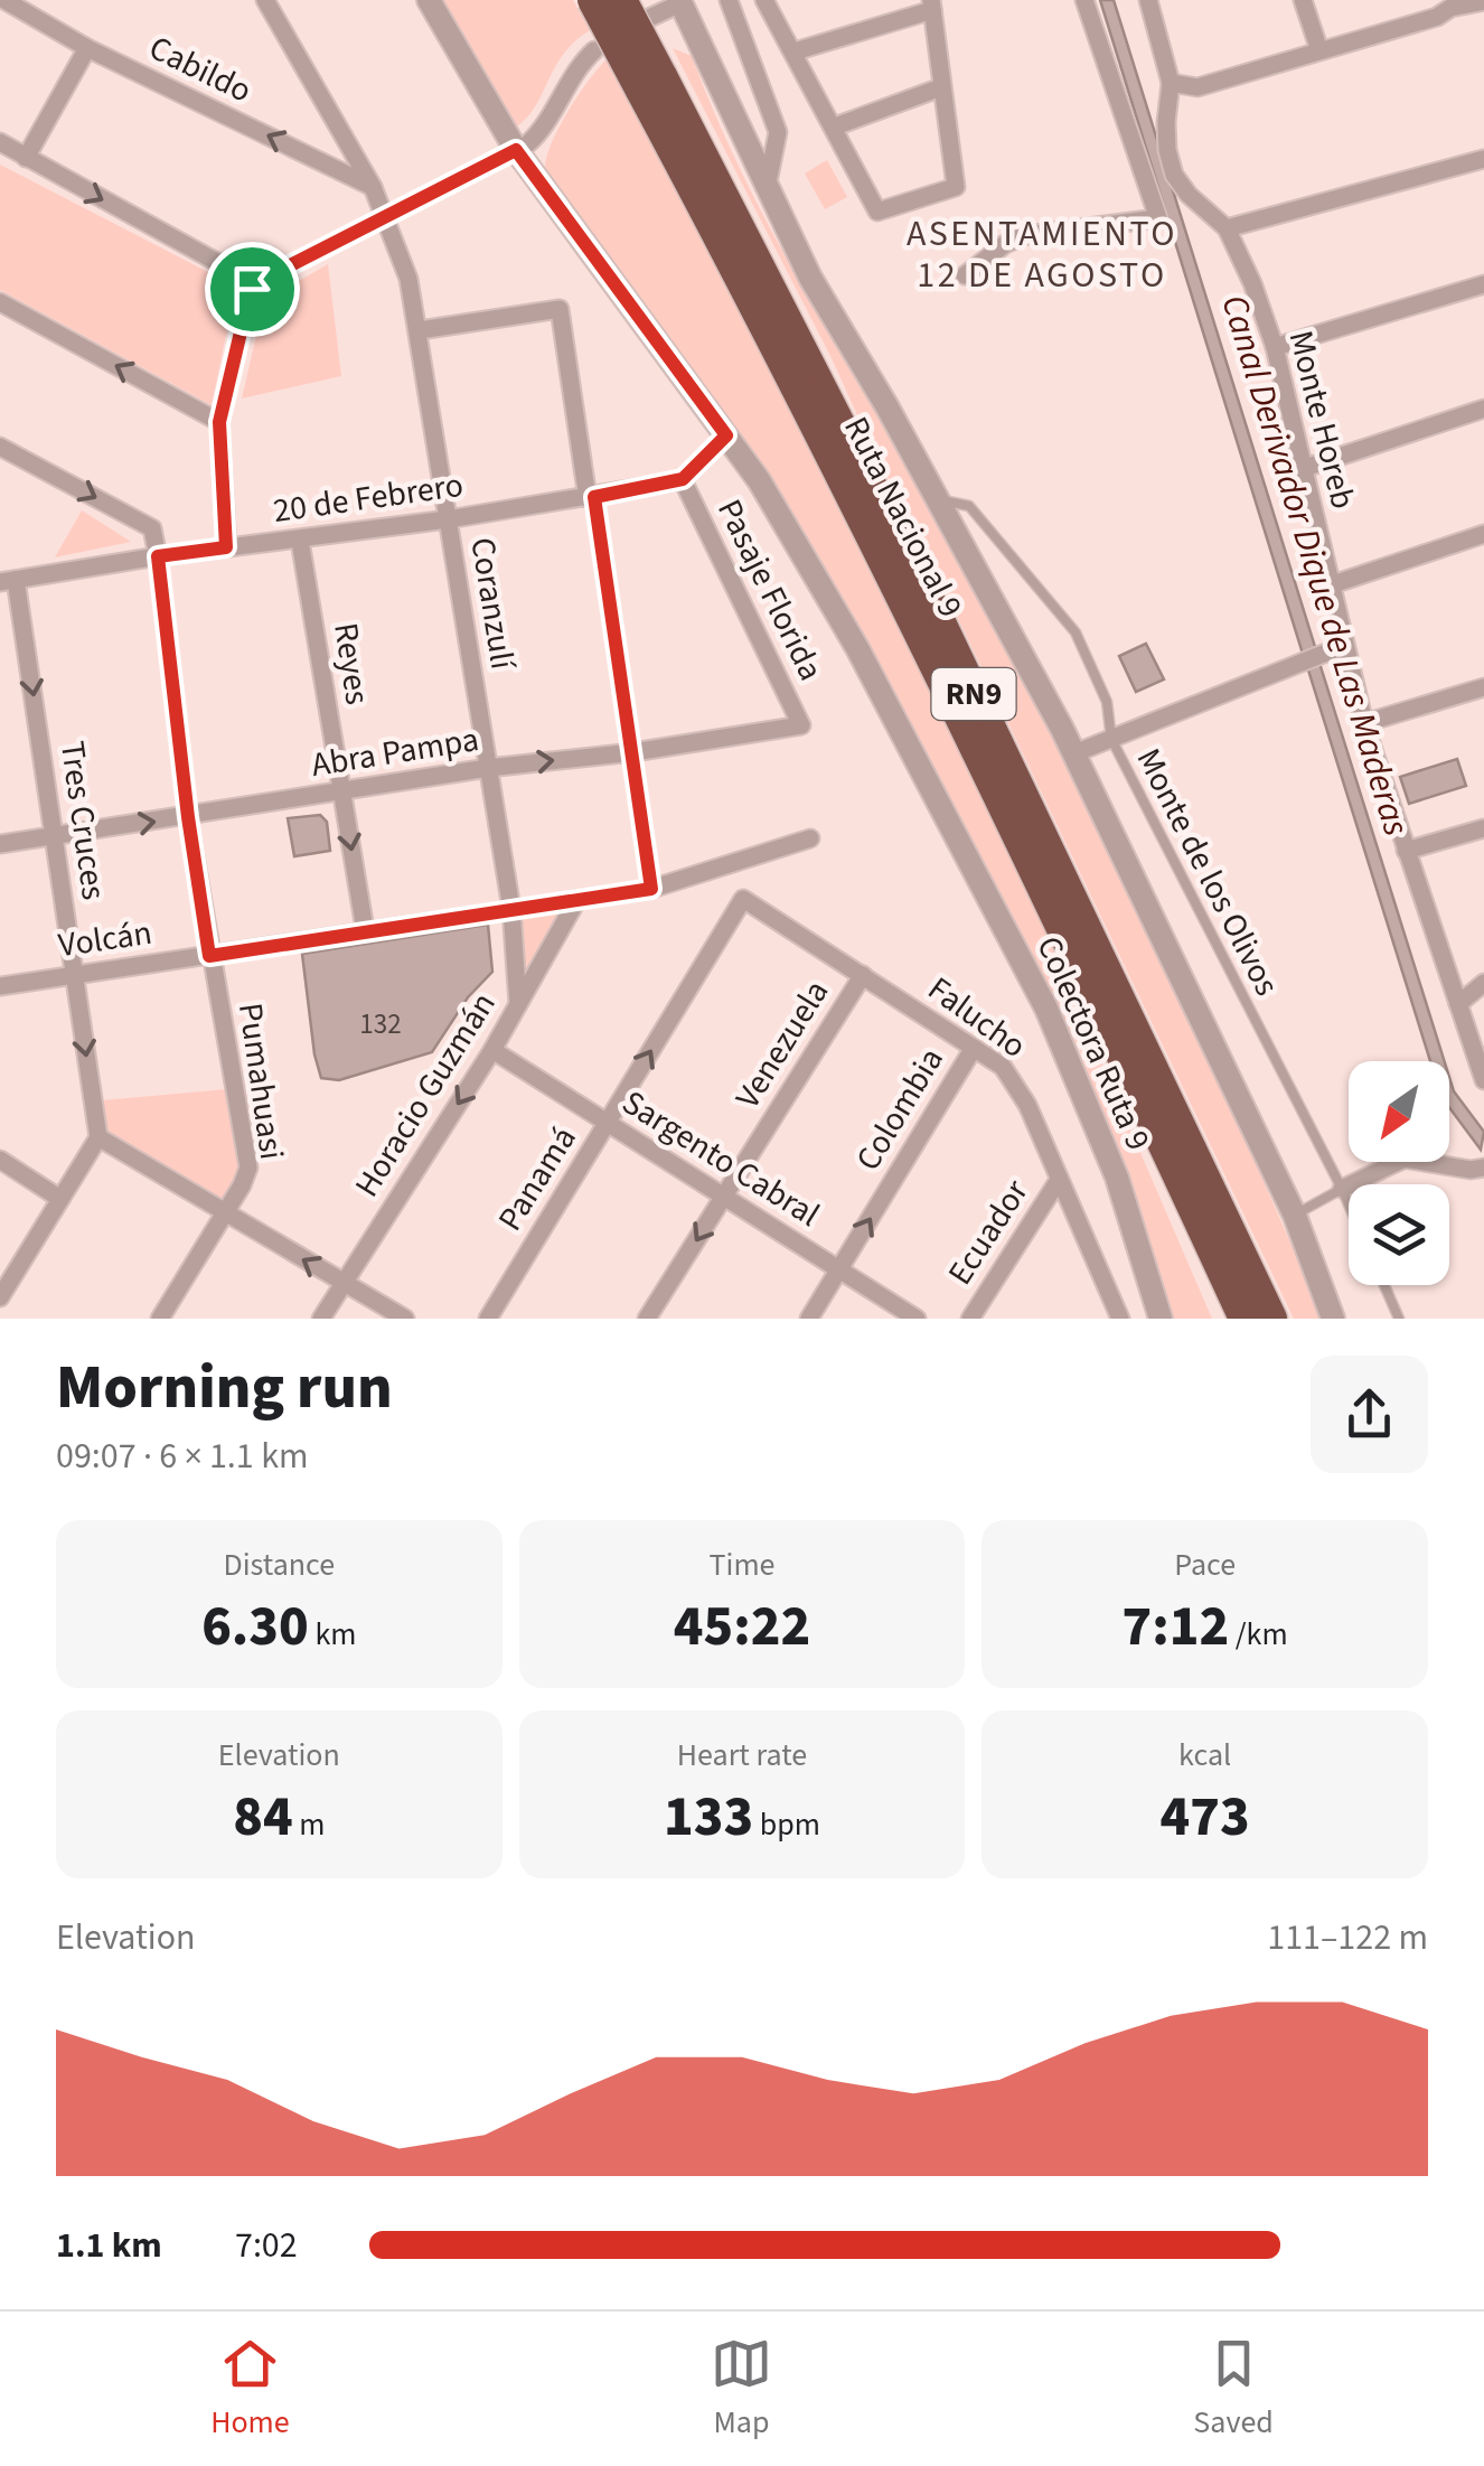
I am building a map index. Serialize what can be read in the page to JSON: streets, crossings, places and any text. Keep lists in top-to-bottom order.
{
  "streets": {
    "highway": ["Ruta Nacional 9", "RN9"],
    "street": [
      "Cabildo",
      "Monte Horeb",
      "20 de Febrero",
      "Pasaje Florida",
      "Coranzulí",
      "Reyes",
      "Abra Pampa",
      "Tres Cruces",
      "Volcán",
      "Falucho",
      "Colectora Ruta 9",
      "Venezuela",
      "Pumahuasi",
      "Horacio Guzmán",
      "Colombia",
      "Sargento Cabral",
      "Panamá",
      "Ecuador"
    ],
    "lane": ["Monte de los Olivos"]
  },
  "crossings": [
    ["Cabildo", "Coranzulí"],
    ["20 de Febrero", "Pasaje Florida"],
    ["20 de Febrero", "Coranzulí"],
    ["20 de Febrero", "Reyes"],
    ["20 de Febrero", "Tres Cruces"],
    ["20 de Febrero", "Pumahuasi"],
    ["Pasaje Florida", "Abra Pampa"],
    ["Coranzulí", "Abra Pampa"],
    ["Coranzulí", "Volcán"],
    ["Coranzulí", "Horacio Guzmán"],
    ["Reyes", "Abra Pampa"],
    ["Reyes", "Volcán"],
    ["Abra Pampa", "Tres Cruces"],
    ["Abra Pampa", "Pumahuasi"],
    ["Tres Cruces", "Volcán"],
    ["Volcán", "Pumahuasi"],
    ["Volcán", "Horacio Guzmán"],
    ["Falucho", "Venezuela"],
    ["Falucho", "Colombia"],
    ["Falucho", "Panamá"],
    ["Falucho", "Ecuador"],
    ["Venezuela", "Sargento Cabral"],
    ["Horacio Guzmán", "Sargento Cabral"],
    ["Colombia", "Sargento Cabral"],
    ["Sargento Cabral", "Panamá"]
  ],
  "one_way": [
    "Reyes",
    "Tres Cruces",
    "Venezuela",
    "Horacio Guzmán",
    "Colombia",
    "Panamá"
  ],
  "districts": ["ASENTAMIENTO 12 DE AGOSTO"],
  "water": ["Canal Derivador Dique de Las Maderas"],
  "house_numbers": ["132"],
  "north": "bottom left",
  "page": {
    "heading": ["Morning run", "09:07 · 6 × 1.1 km"],
    "stats": [
      ["Distance", "6.30 km"],
      ["Time", "45:22"],
      ["Pace", "7:12 /km"],
      ["Elevation", "84 m"],
      ["Heart rate", "133 bpm"],
      ["kcal", "473"]
    ],
    "chart": ["Elevation", "111–122 m"],
    "list": [
      {
        "name": "1.1 km",
        "note": "7:02"
      }
    ],
    "tabs": ["Home", "Map", "Saved"]
  }
}
